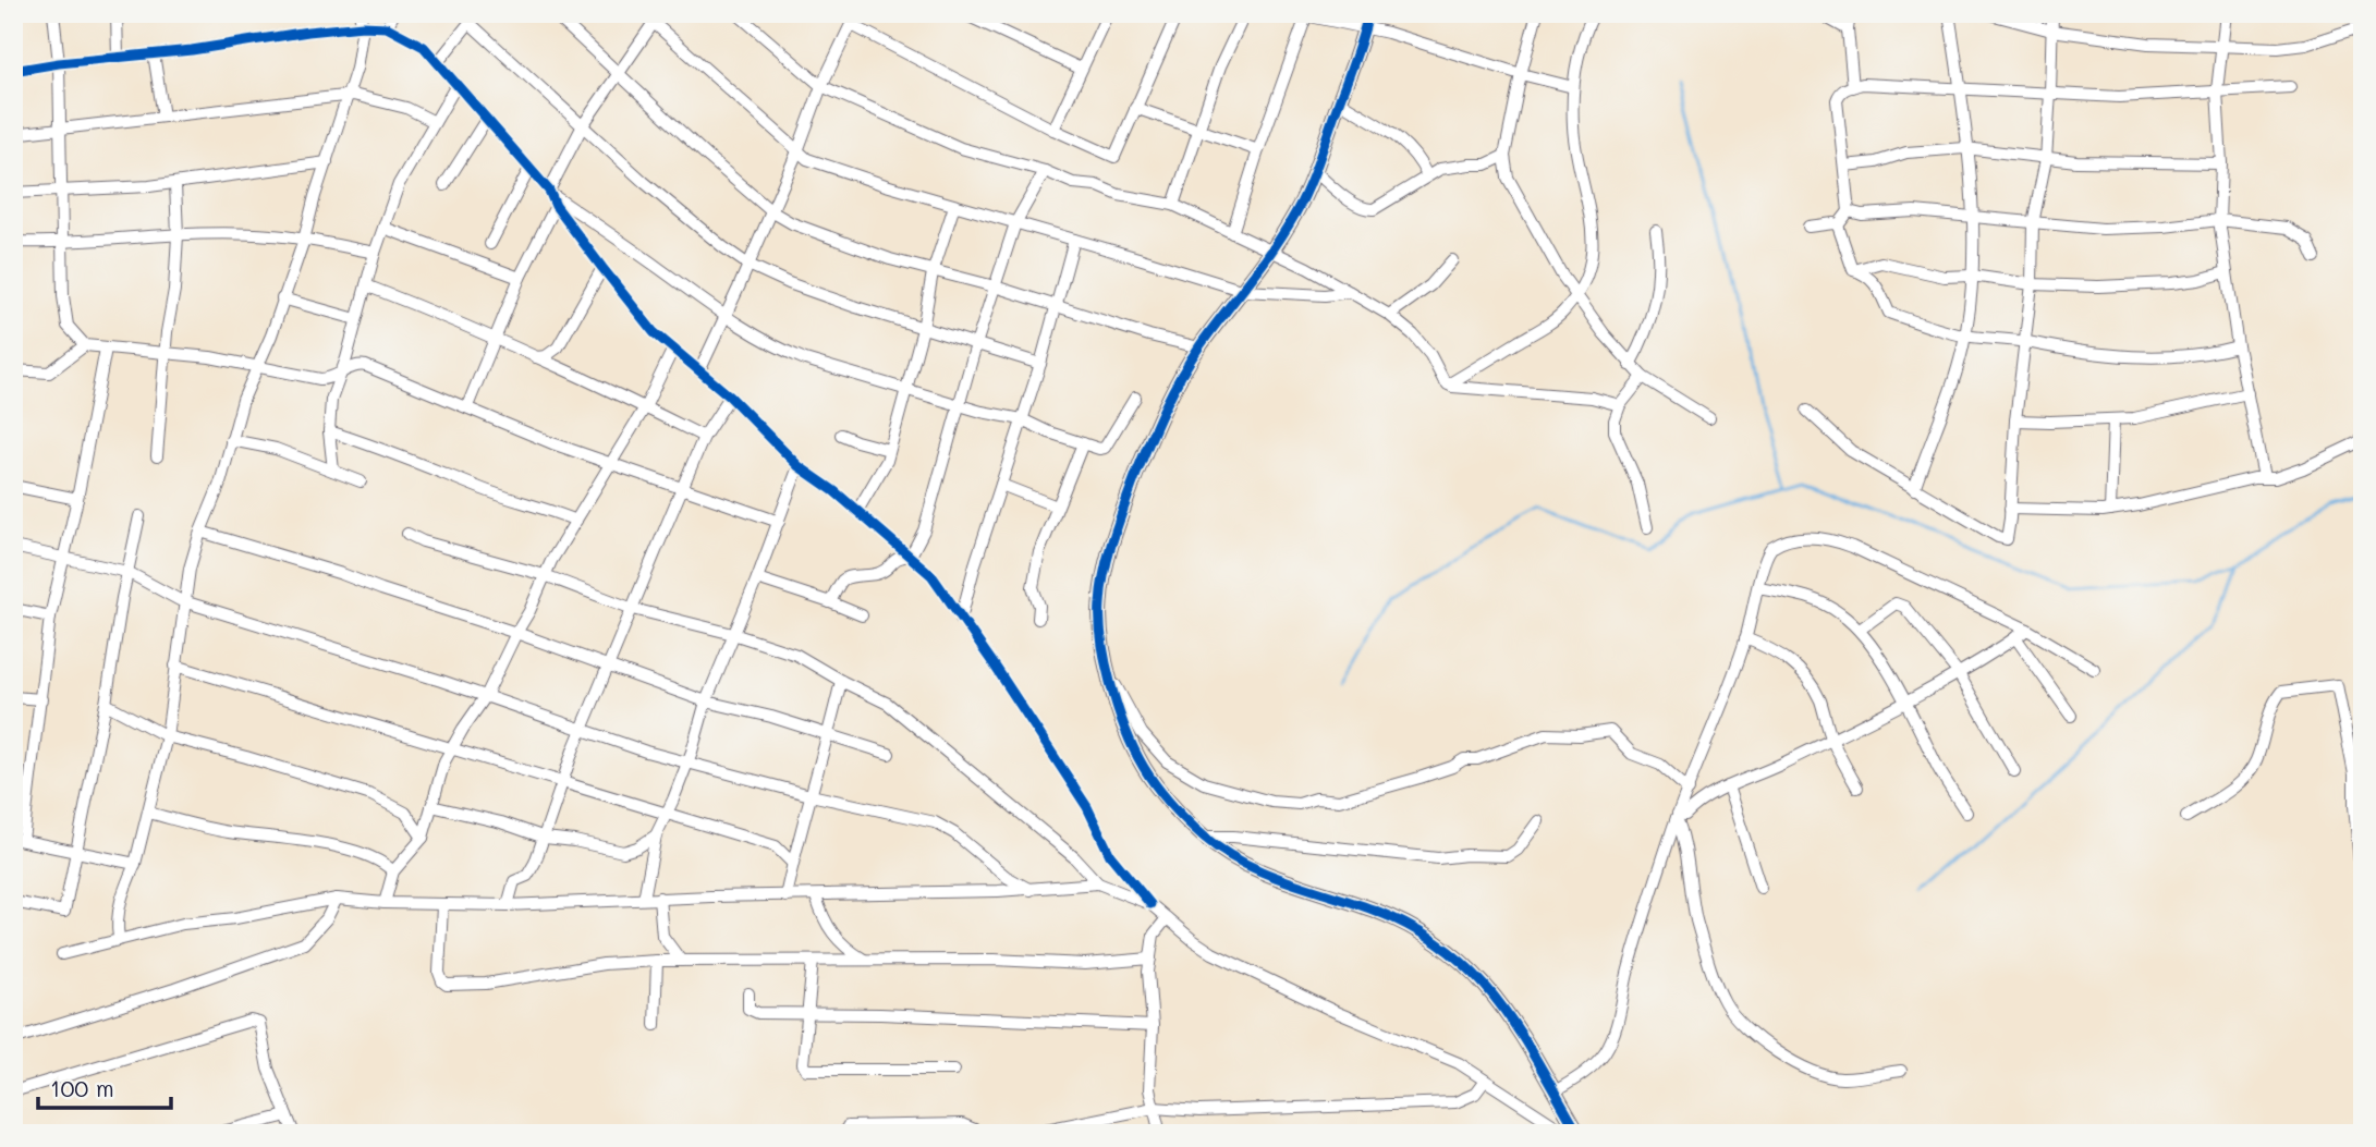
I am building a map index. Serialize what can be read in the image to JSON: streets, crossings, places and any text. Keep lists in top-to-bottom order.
{
  "scale_bar": "100 m"
}
